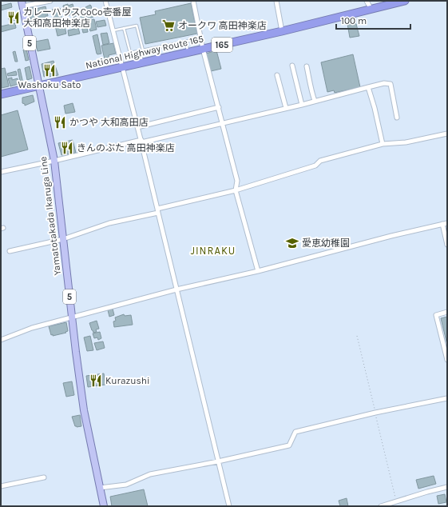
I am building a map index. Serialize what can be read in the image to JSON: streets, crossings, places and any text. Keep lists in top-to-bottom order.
{
  "streets": {
    "highway": ["165", "National Highway Route 165"],
    "main road": ["5", "Yamatotakada Ikaruga Line"]
  },
  "crossings": [
    ["National Highway Route 165", "Yamatotakada Ikaruga Line"]
  ],
  "districts": ["JINRAKU"],
  "places": {
    "restaurant": [
      "カレーハウスCoCo壱番屋 大和高田神楽店",
      "Washoku Sato",
      "かつや 大和高田店",
      "きんのぶた 高田神楽店",
      "Kurazushi"
    ],
    "supermarket": ["オークワ 高田神楽店"],
    "school or university": ["愛恵幼稚園"]
  },
  "scale_bar": "100 m"
}
